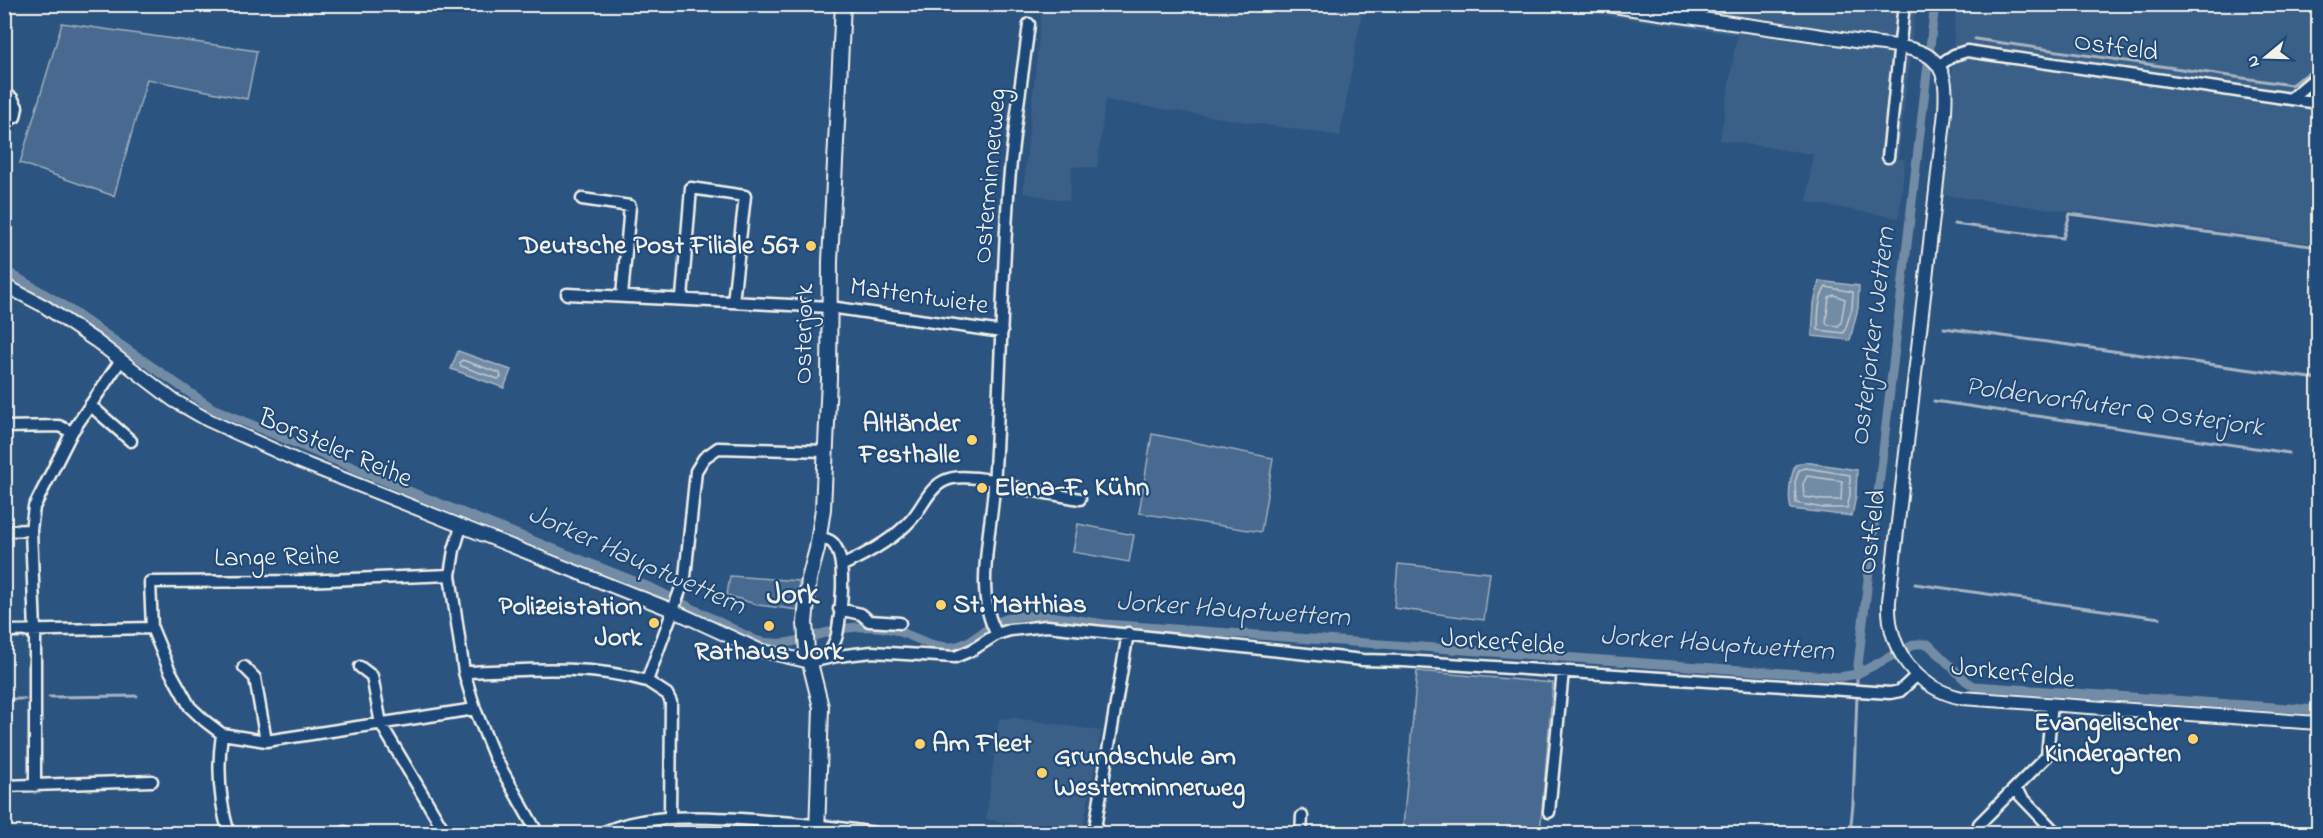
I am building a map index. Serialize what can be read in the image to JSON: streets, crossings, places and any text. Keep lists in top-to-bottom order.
{
  "streets": {
    "main road": ["Osterjork"],
    "street": [
      "Ostfeld",
      "Osterminnerweg",
      "Mattentwiete",
      "Borsteler Reihe",
      "Lange Reihe",
      "Jorkerfelde"
    ]
  },
  "crossings": [
    ["Ostfeld", "Jorkerfelde"],
    ["Osterminnerweg", "Mattentwiete"],
    ["Osterminnerweg", "Jorkerfelde"],
    ["Mattentwiete", "Osterjork"],
    ["Osterjork", "Borsteler Reihe"]
  ],
  "districts": ["Jork"],
  "water": ["Osterjorker Wettern", "Poldervorfluter Q Osterjork", "Jorker Hauptwettern"],
  "places": [
    "Deutsche Post Filiale 567",
    "Altländer Festhalle",
    "Elena-F. Kühn",
    "St. Matthias",
    "Polizeistation Jork",
    "Rathaus Jork",
    "Evangelischer Kindergarten",
    "Am Fleet",
    "Grundschule am Westerminnerweg"
  ],
  "north": "left"
}
